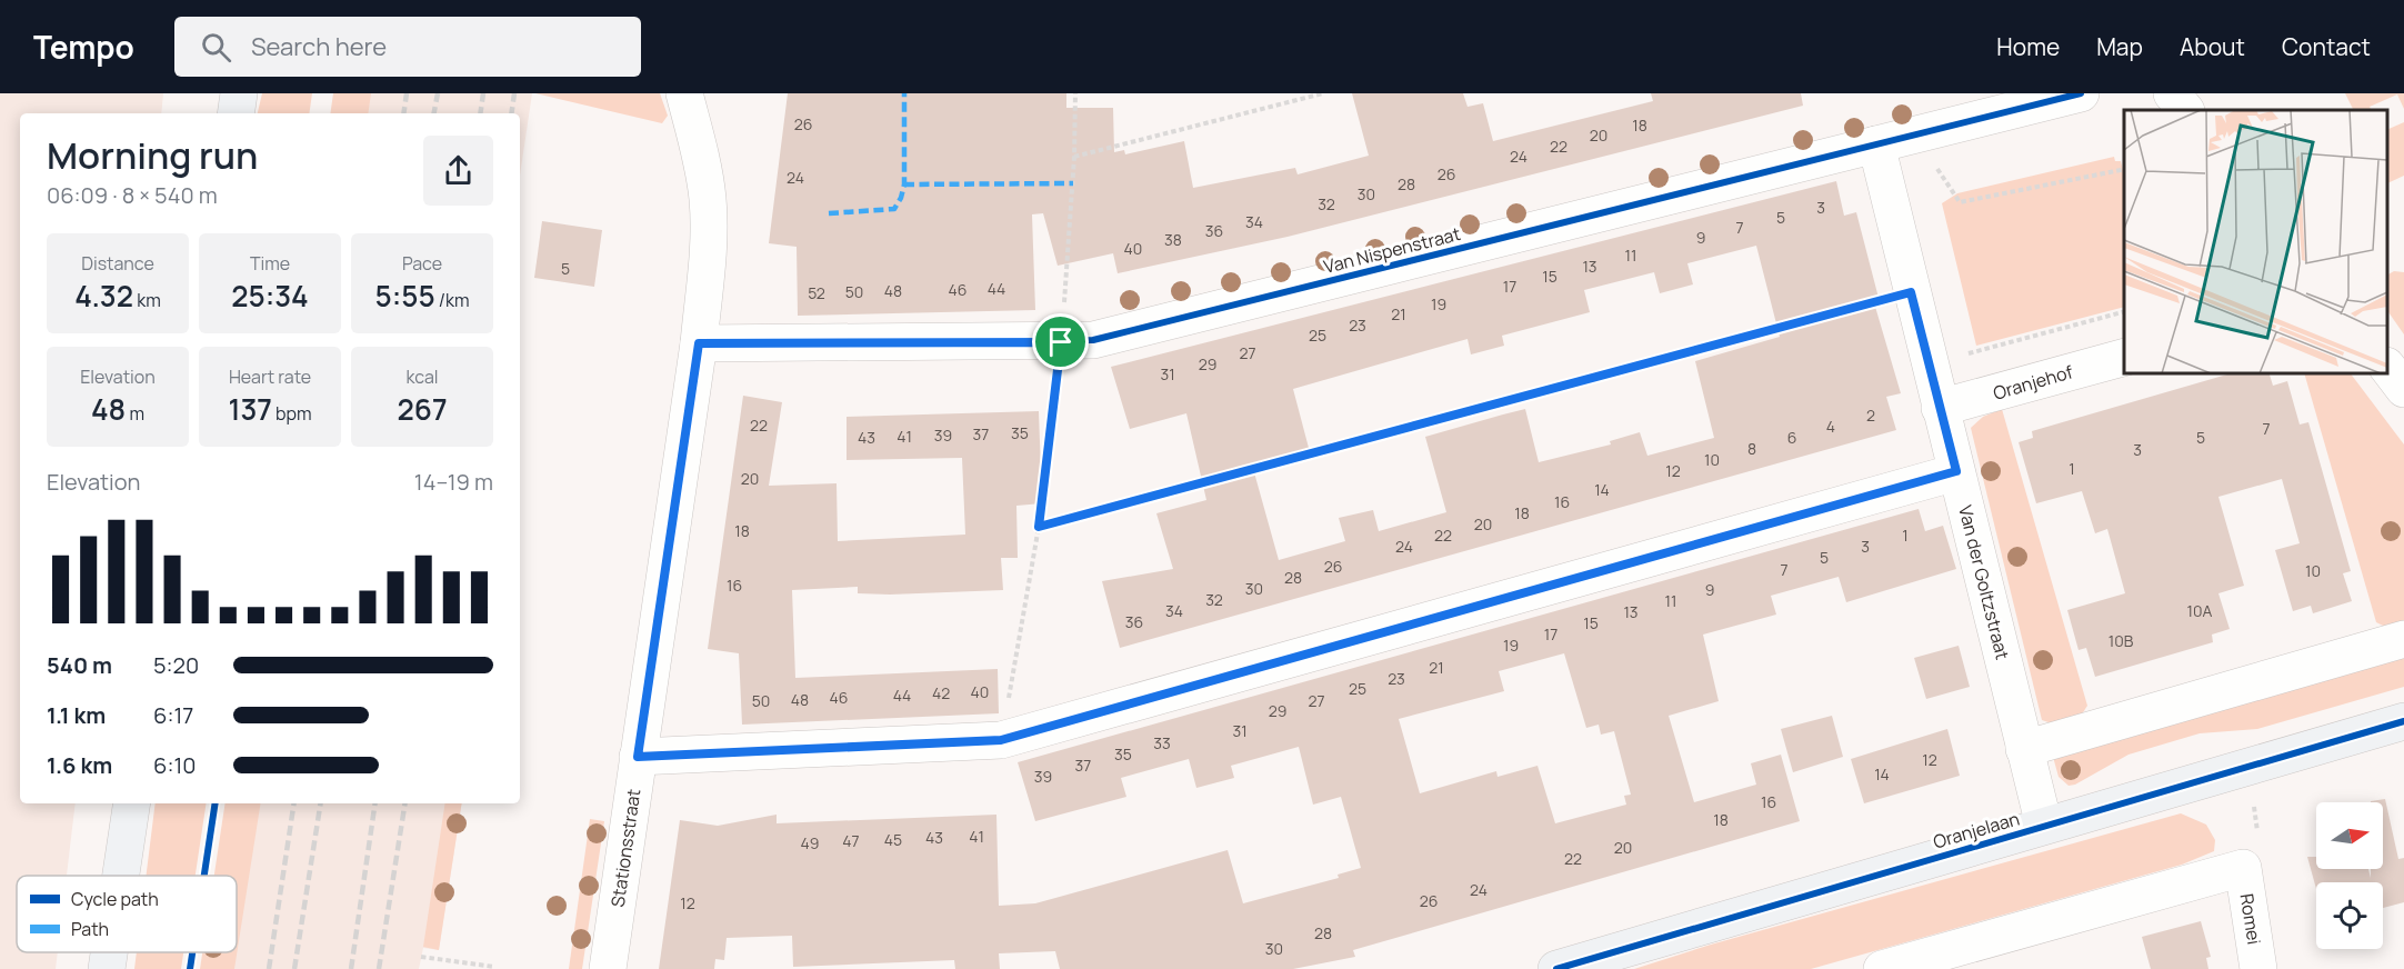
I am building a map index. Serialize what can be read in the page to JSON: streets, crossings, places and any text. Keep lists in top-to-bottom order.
{
  "streets": {
    "street": [
      "Van Nispenstraat",
      "Oranjehof",
      "Van der Goltzstraat",
      "Oranjelaan",
      "Stationsstraat",
      "Romei"
    ]
  },
  "crossings": [
    ["Van Nispenstraat", "Van der Goltzstraat"],
    ["Van Nispenstraat", "Stationsstraat"],
    ["Oranjehof", "Van der Goltzstraat"],
    ["Van der Goltzstraat", "Oranjelaan"]
  ],
  "house_numbers": [
    "26",
    "18",
    "20",
    "22",
    "24",
    "26",
    "24",
    "28",
    "30",
    "32",
    "3",
    "5",
    "34",
    "7",
    "36",
    "9",
    "38",
    "40",
    "11",
    "13",
    "5",
    "15",
    "17",
    "44",
    "46",
    "48",
    "50",
    "52",
    "19",
    "21",
    "23",
    "25",
    "27",
    "29",
    "31",
    "2",
    "22",
    "4",
    "7",
    "35",
    "37",
    "39",
    "41",
    "43",
    "6",
    "5",
    "8",
    "3",
    "10",
    "1",
    "12",
    "20",
    "14",
    "16",
    "18",
    "20",
    "18",
    "22",
    "1",
    "24",
    "3",
    "5",
    "26",
    "7",
    "10",
    "28",
    "16",
    "30",
    "9",
    "32",
    "11",
    "34",
    "10A",
    "13",
    "36",
    "15",
    "17",
    "10B",
    "19",
    "21",
    "23",
    "25",
    "40",
    "42",
    "44",
    "46",
    "48",
    "50",
    "27",
    "29",
    "31",
    "33",
    "35",
    "12",
    "37",
    "14",
    "39",
    "16",
    "18",
    "41",
    "43",
    "45",
    "47",
    "49",
    "20",
    "22",
    "24",
    "26",
    "12",
    "28",
    "30"
  ],
  "legend": ["Cycle path", "Path"],
  "north": "right",
  "page": {
    "header": "Tempo",
    "search": "Search here",
    "nav": [
      "Home",
      "Map",
      "About",
      "Contact"
    ],
    "heading": ["Morning run", "06:09 · 8 × 540 m"],
    "stats": [
      ["Distance", "4.32 km"],
      ["Time", "25:34"],
      ["Pace", "5:55 /km"],
      ["Elevation", "48 m"],
      ["Heart rate", "137 bpm"],
      ["kcal", "267"]
    ],
    "chart": ["Elevation", "14–19 m"],
    "list": [
      {
        "name": "540 m",
        "note": "5:20"
      },
      {
        "name": "1.1 km",
        "note": "6:17"
      },
      {
        "name": "1.6 km",
        "note": "6:10"
      }
    ]
  }
}
